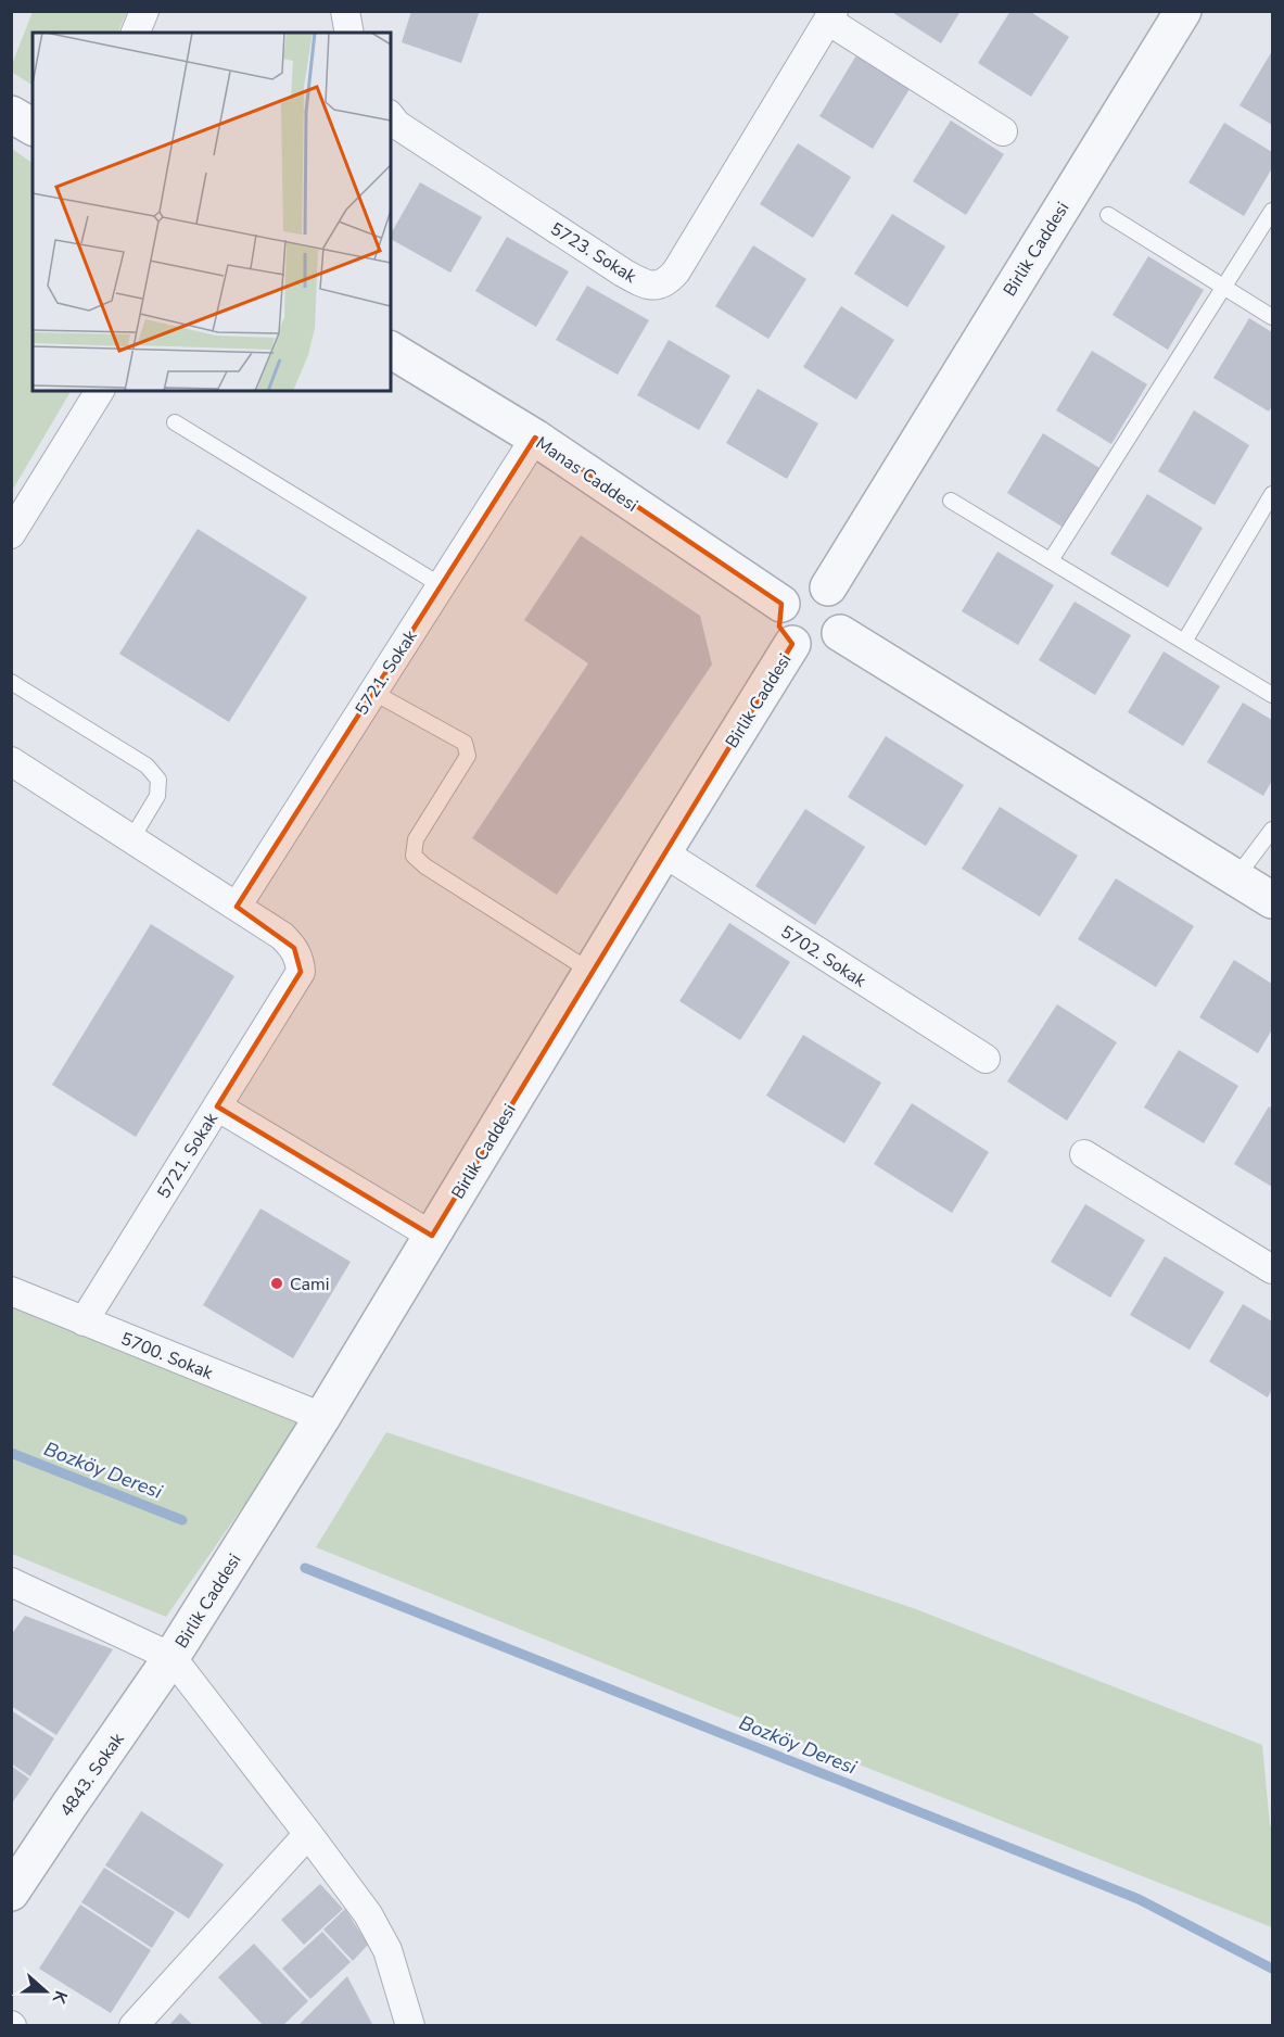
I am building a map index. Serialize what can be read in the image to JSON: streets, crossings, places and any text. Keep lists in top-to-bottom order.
{
  "streets": {
    "street": [
      "Birlik Caddesi",
      "5723. Sokak",
      "Manas Caddesi",
      "5721. Sokak",
      "5702. Sokak",
      "5700. Sokak",
      "4843. Sokak"
    ]
  },
  "crossings": [
    ["Birlik Caddesi", "Manas Caddesi"],
    ["Birlik Caddesi", "5702. Sokak"],
    ["Birlik Caddesi", "5700. Sokak"],
    ["Birlik Caddesi", "4843. Sokak"],
    ["Manas Caddesi", "5721. Sokak"],
    ["5721. Sokak", "5700. Sokak"]
  ],
  "water": ["Bozköy Deresi"],
  "places": ["Cami"],
  "north": "right"
}
